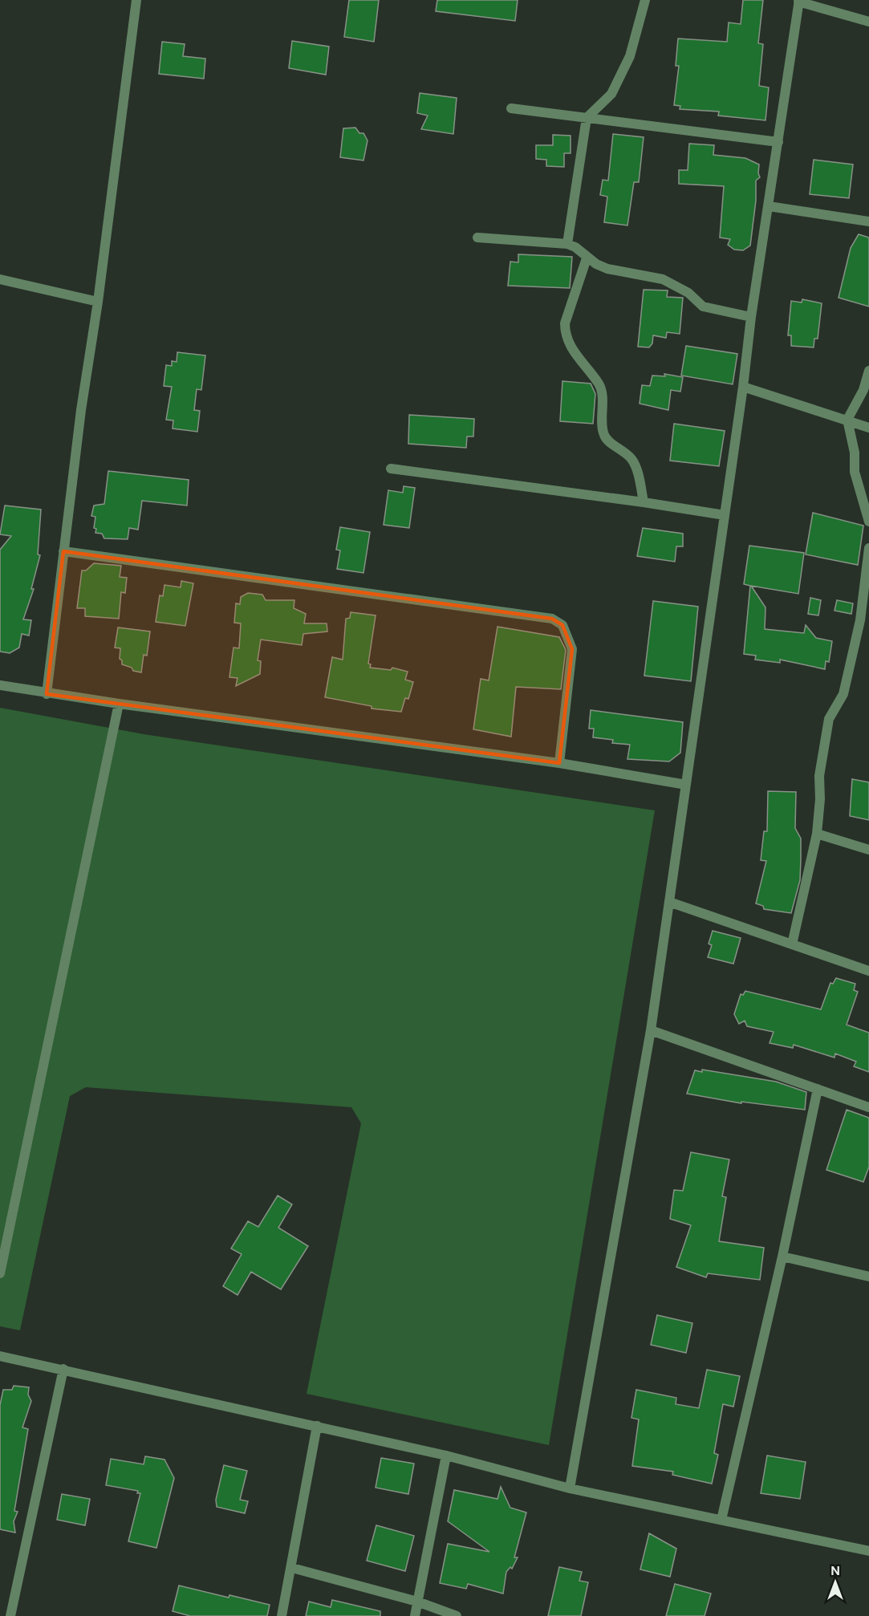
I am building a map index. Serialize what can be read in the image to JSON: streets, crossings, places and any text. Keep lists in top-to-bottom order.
{
  "north": "top"
}
